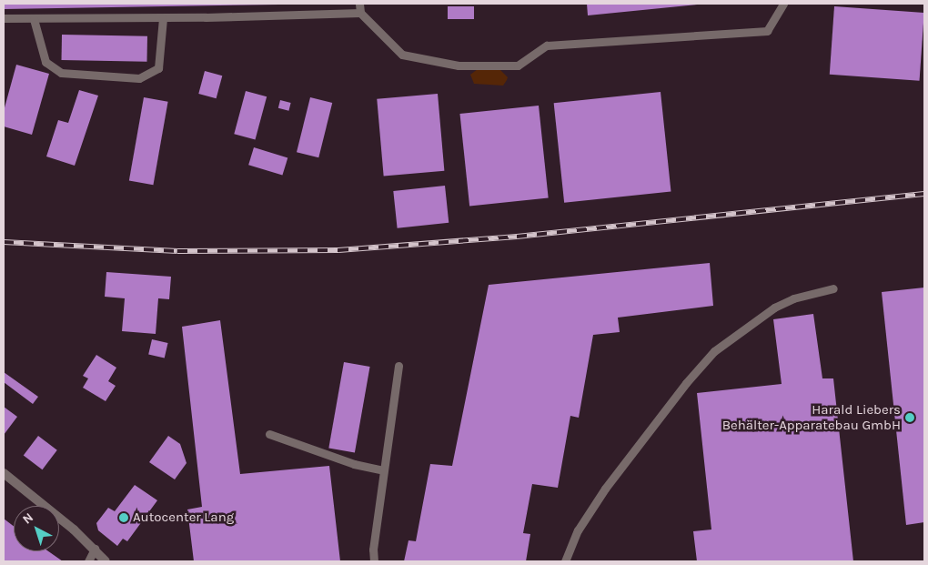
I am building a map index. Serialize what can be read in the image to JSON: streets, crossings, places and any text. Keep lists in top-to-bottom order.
{
  "places": ["Harald Liebers Behälter-Apparatebau GmbH", "Autocenter Lang"],
  "north": "top left"
}
